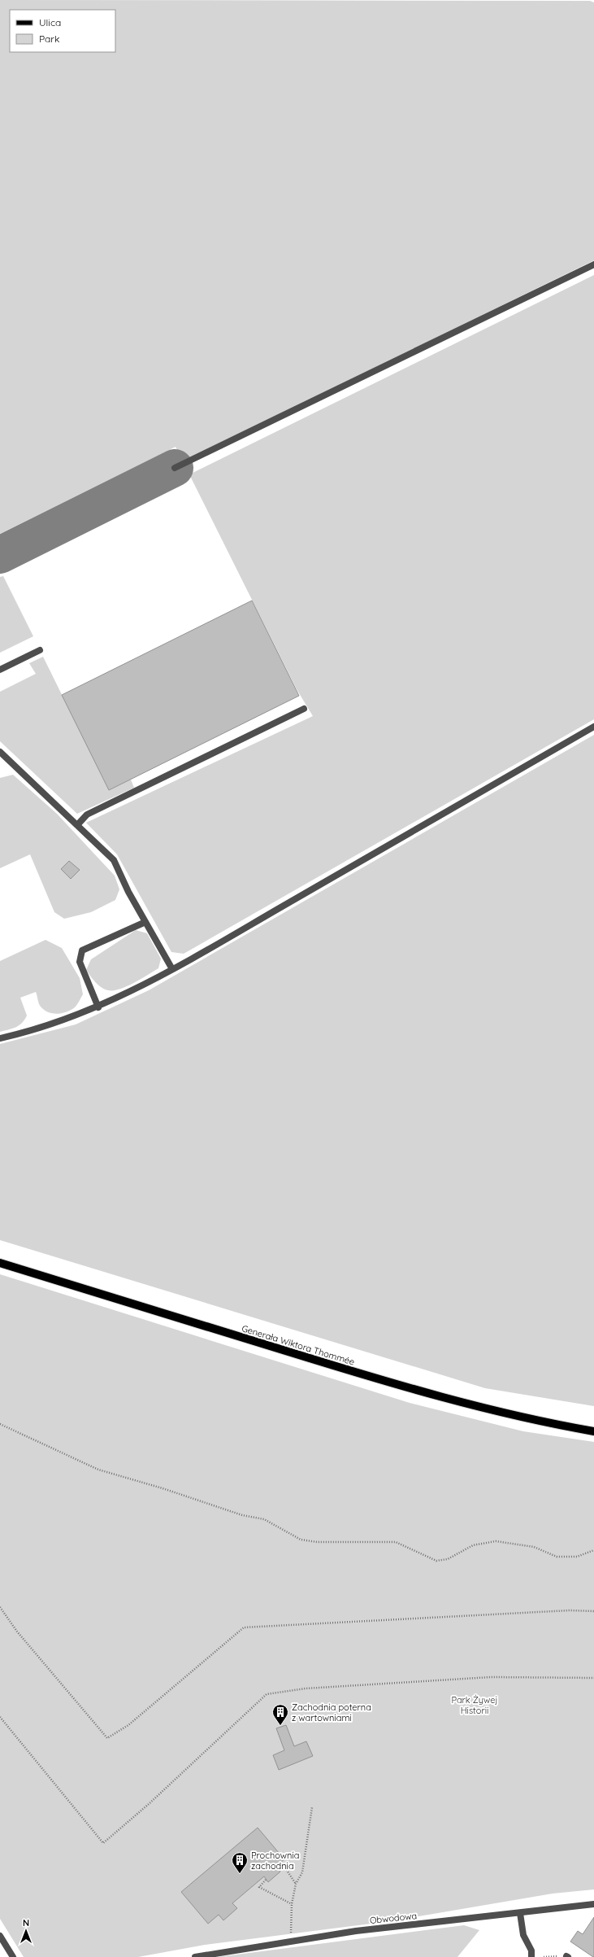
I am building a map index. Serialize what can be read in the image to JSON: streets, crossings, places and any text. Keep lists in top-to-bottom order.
{
  "streets": {
    "main road": ["Generała Wiktora Thommée"],
    "street": ["Obwodowa"]
  },
  "parks": ["Park Żywej Historii"],
  "places": {
    "building": ["Zachodnia poterna z wartowniami", "Prochownia zachodnia"]
  },
  "legend": ["Ulica", "Park"],
  "north": "top"
}
